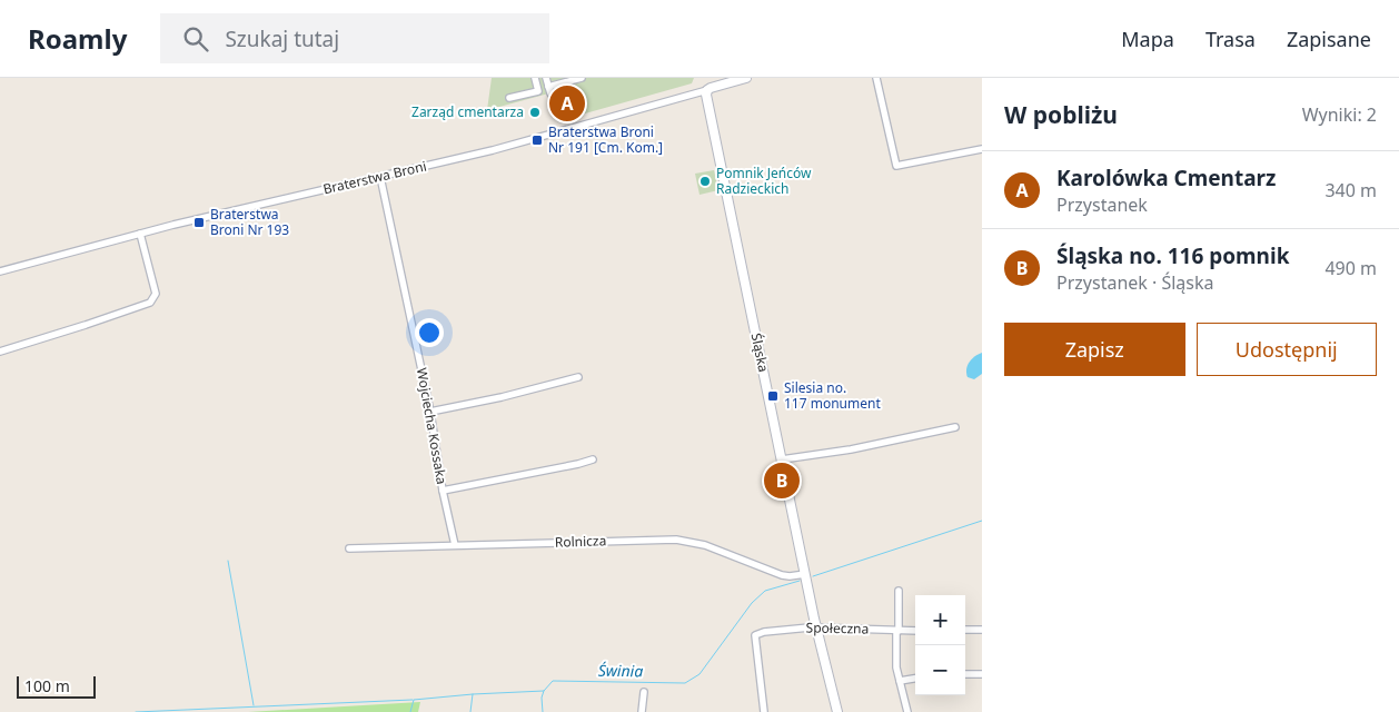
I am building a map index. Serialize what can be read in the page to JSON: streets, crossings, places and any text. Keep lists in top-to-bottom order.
{
  "streets": {
    "street": [
      "Braterstwa Broni",
      "Śląska",
      "Wojciecha Kossaka",
      "Rolnicza",
      "Społeczna"
    ]
  },
  "crossings": [
    ["Braterstwa Broni", "Śląska"],
    ["Braterstwa Broni", "Wojciecha Kossaka"],
    ["Śląska", "Rolnicza"],
    ["Śląska", "Społeczna"],
    ["Wojciecha Kossaka", "Rolnicza"]
  ],
  "water": ["Świnia"],
  "places": {
    "other": ["Zarząd cmentarza", "Pomnik Jeńców Radzieckich"],
    "transit": ["Braterstwa Broni Nr 191 [Cm. Kom.]", "Braterstwa Broni Nr 193", "Silesia no. 117 monument"]
  },
  "scale_bar": "100 m",
  "page": {
    "header": "Roamly",
    "search": "Szukaj tutaj",
    "nav": ["Mapa", "Trasa", "Zapisane"],
    "heading": ["W pobliżu", "Wyniki: 2"],
    "pins": ["A", "B"],
    "list": [
      {
        "mark": "A",
        "name": "Karolówka Cmentarz",
        "note": "Przystanek",
        "value": "340 m"
      },
      {
        "mark": "B",
        "name": "Śląska no. 116 pomnik",
        "note": "Przystanek · Śląska",
        "value": "490 m"
      }
    ],
    "buttons": ["Zapisz", "Udostępnij"],
    "map_buttons": ["+", "−"],
    "scale": "100 m"
  }
}
